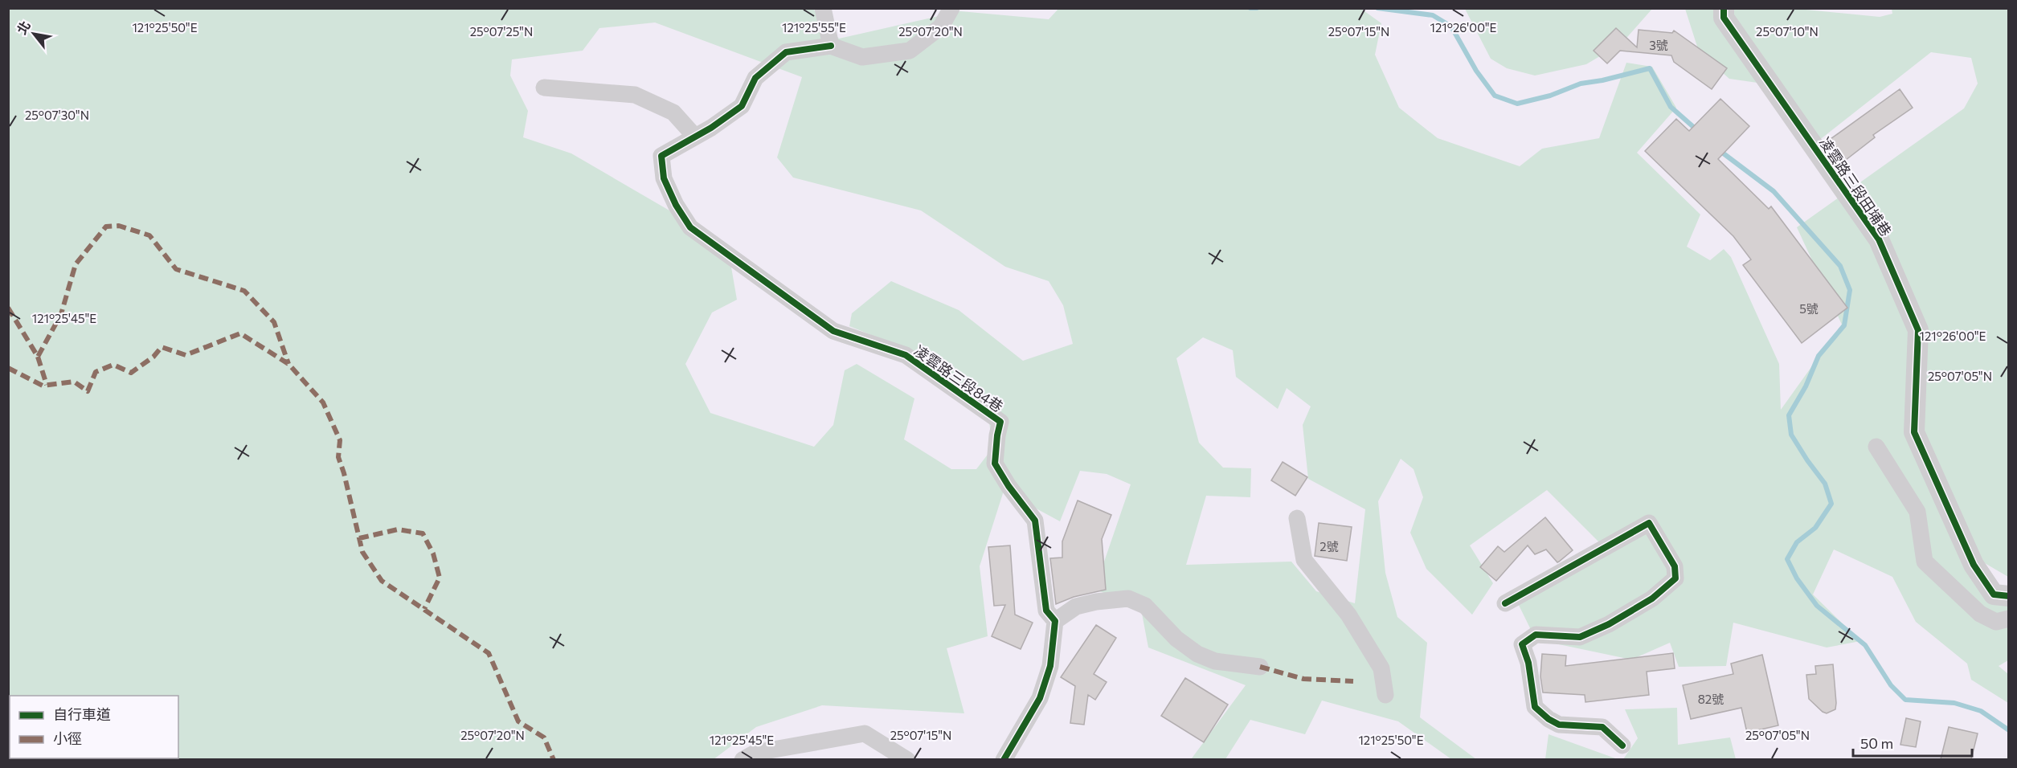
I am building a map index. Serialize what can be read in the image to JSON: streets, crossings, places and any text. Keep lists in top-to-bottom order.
{
  "streets": {
    "street": ["凌雲路三段田埔巷", "凌雲路三段84巷"]
  },
  "house_numbers": [
    "3號",
    "5號",
    "2號",
    "82號"
  ],
  "legend": ["自行車道", "小徑"],
  "scale_bar": "50 m",
  "north": "top left",
  "coordinates": [
    "121°25'50\"E",
    "121°25'55\"E",
    "121°26'00\"E",
    "25°07'25\"N",
    "25°07'20\"N",
    "25°07'15\"N",
    "25°07'10\"N",
    "25°07'30\"N",
    "121°25'45\"E",
    "25°07'05\"N"
  ]
}
